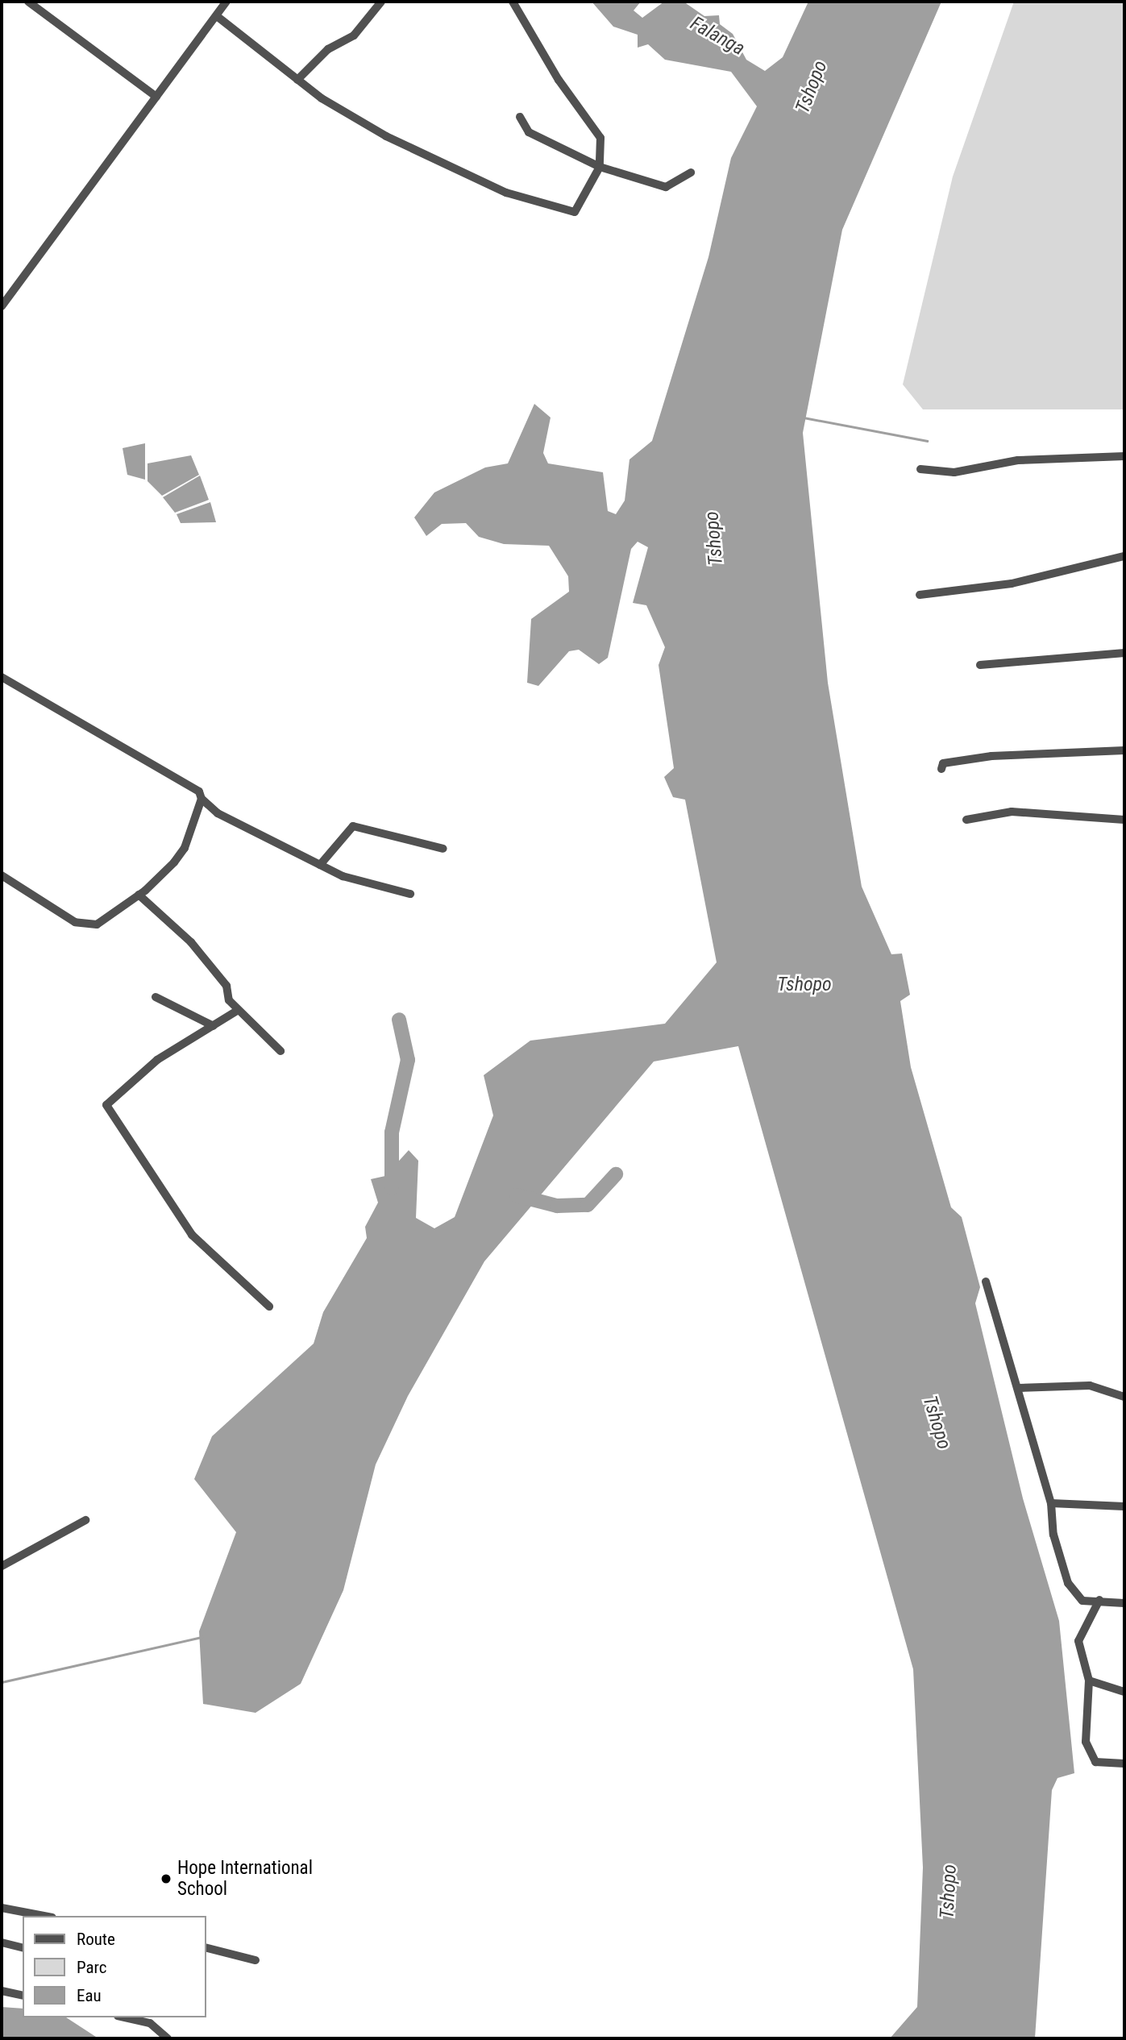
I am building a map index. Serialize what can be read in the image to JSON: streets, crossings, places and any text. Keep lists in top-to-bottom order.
{
  "water": ["Falanga", "Tshopo"],
  "places": ["Hope International School"],
  "legend": ["Route", "Parc", "Eau"]
}
